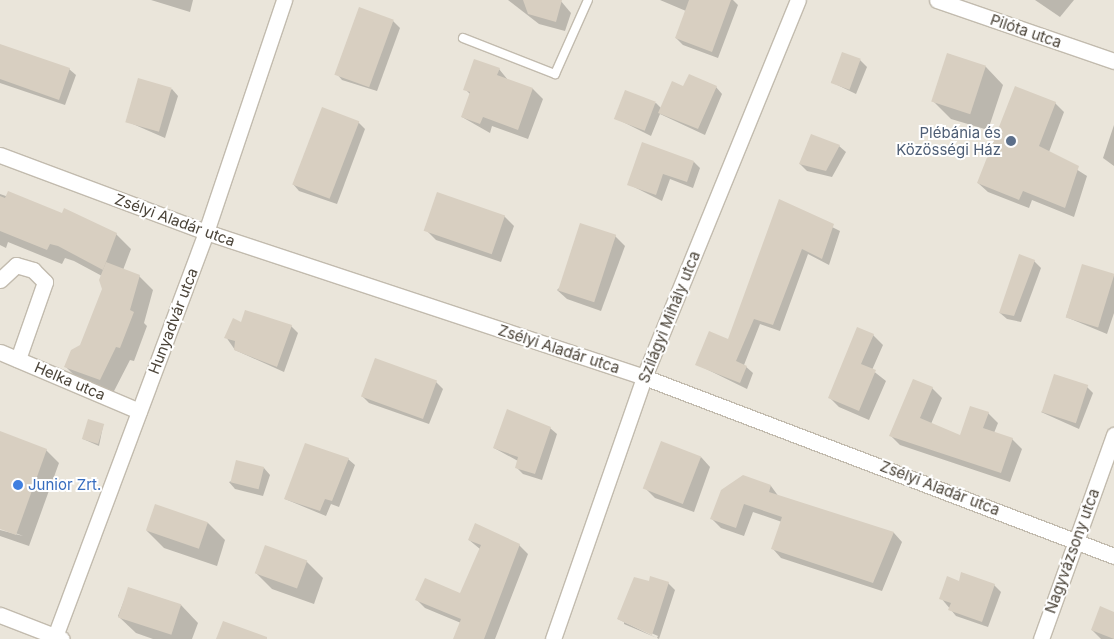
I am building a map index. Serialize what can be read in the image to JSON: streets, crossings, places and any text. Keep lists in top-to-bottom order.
{
  "streets": {
    "street": [
      "Pilóta utca",
      "Zsélyi Aladár utca",
      "Szilágyi Mihály utca",
      "Hunyadvár utca",
      "Helka utca",
      "Nagyvázsony utca"
    ]
  },
  "crossings": [
    ["Zsélyi Aladár utca", "Szilágyi Mihály utca"],
    ["Zsélyi Aladár utca", "Hunyadvár utca"],
    ["Zsélyi Aladár utca", "Nagyvázsony utca"],
    ["Hunyadvár utca", "Helka utca"]
  ],
  "places": ["Plébánia és Közösségi Ház", "Junior Zrt."]
}
